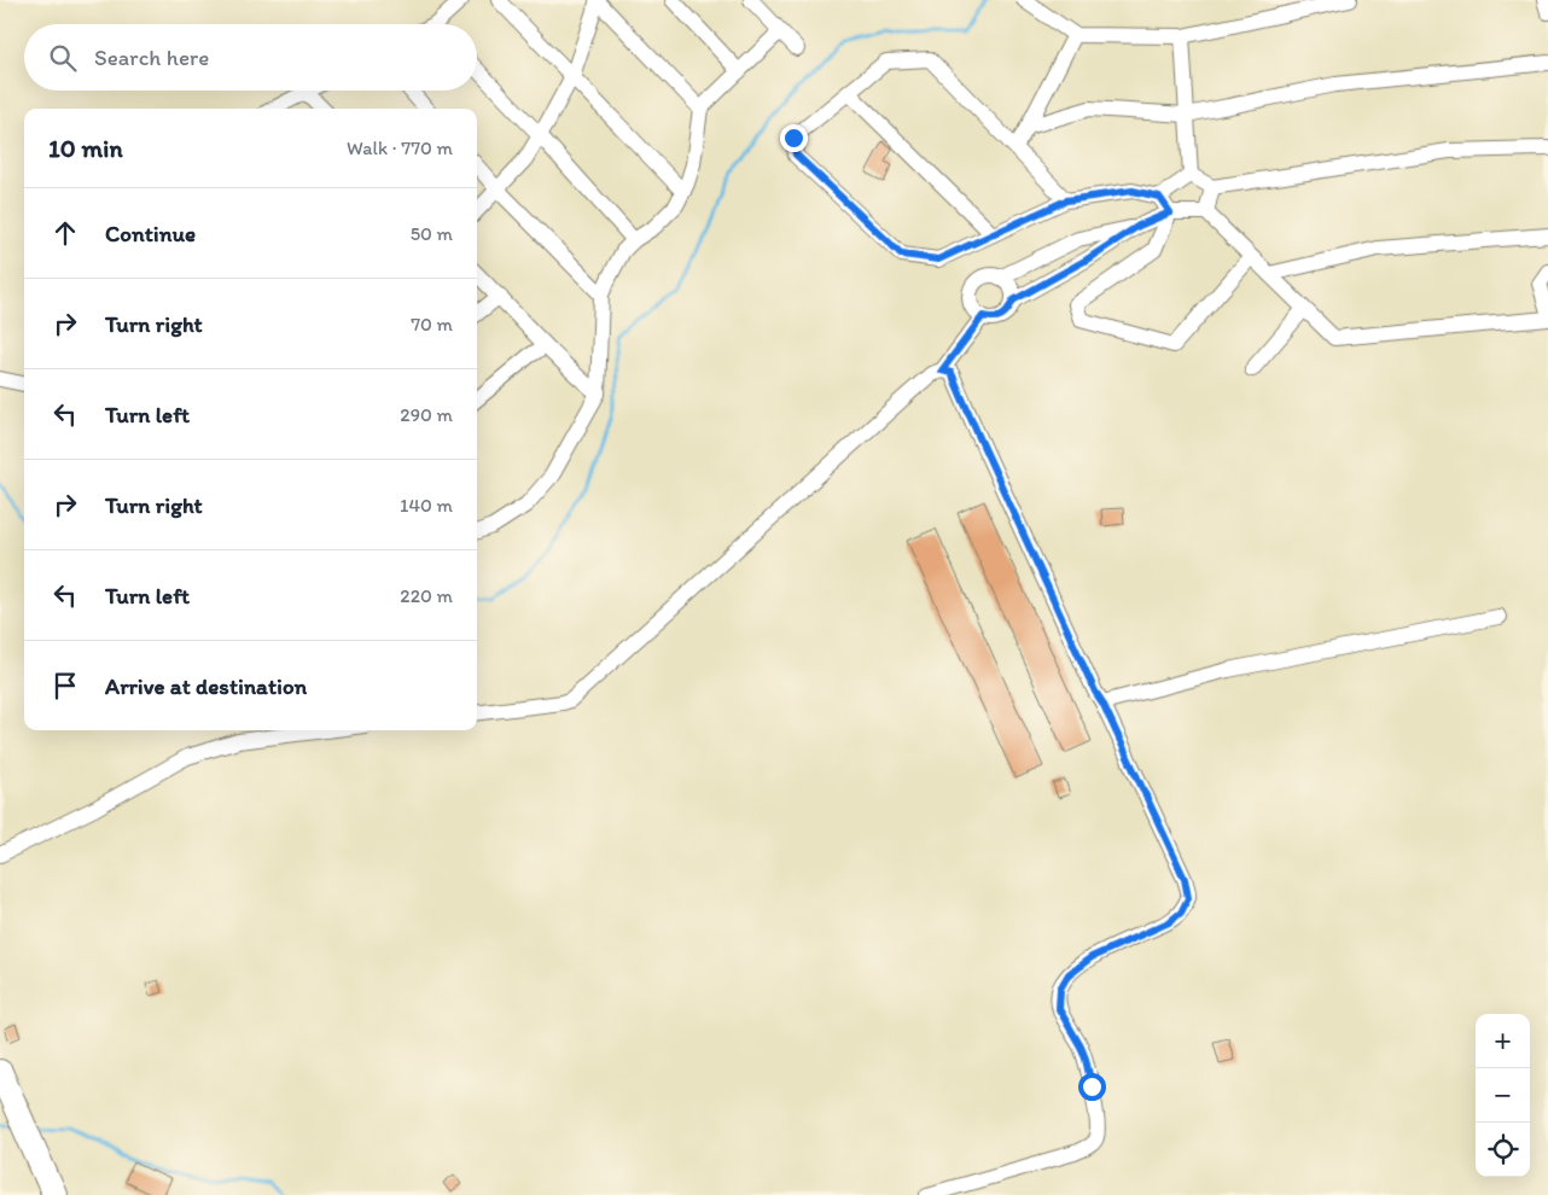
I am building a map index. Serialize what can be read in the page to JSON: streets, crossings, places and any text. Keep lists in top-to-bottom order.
{
  "page": {
    "search": "Search here",
    "heading": ["10 min", "Walk · 770 m"],
    "list": [
      ["Continue", "50 m"],
      ["Turn right", "70 m"],
      ["Turn left", "290 m"],
      ["Turn right", "140 m"],
      ["Turn left", "220 m"],
      "Arrive at destination"
    ],
    "map_buttons": ["+", "−"]
  }
}
